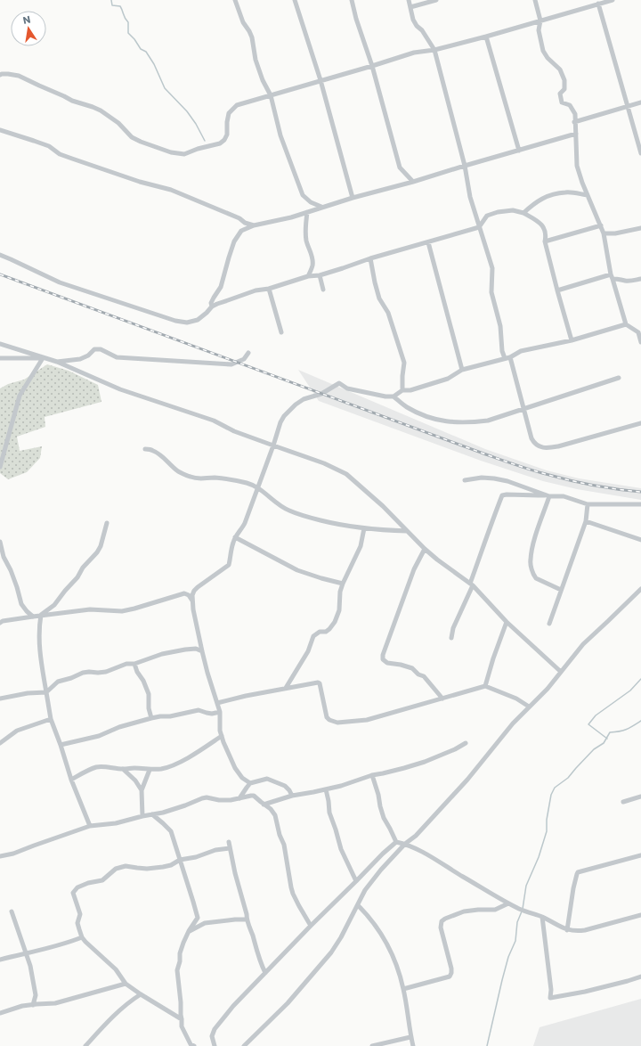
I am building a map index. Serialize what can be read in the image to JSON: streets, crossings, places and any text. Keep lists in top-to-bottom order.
{
  "north": "top"
}
